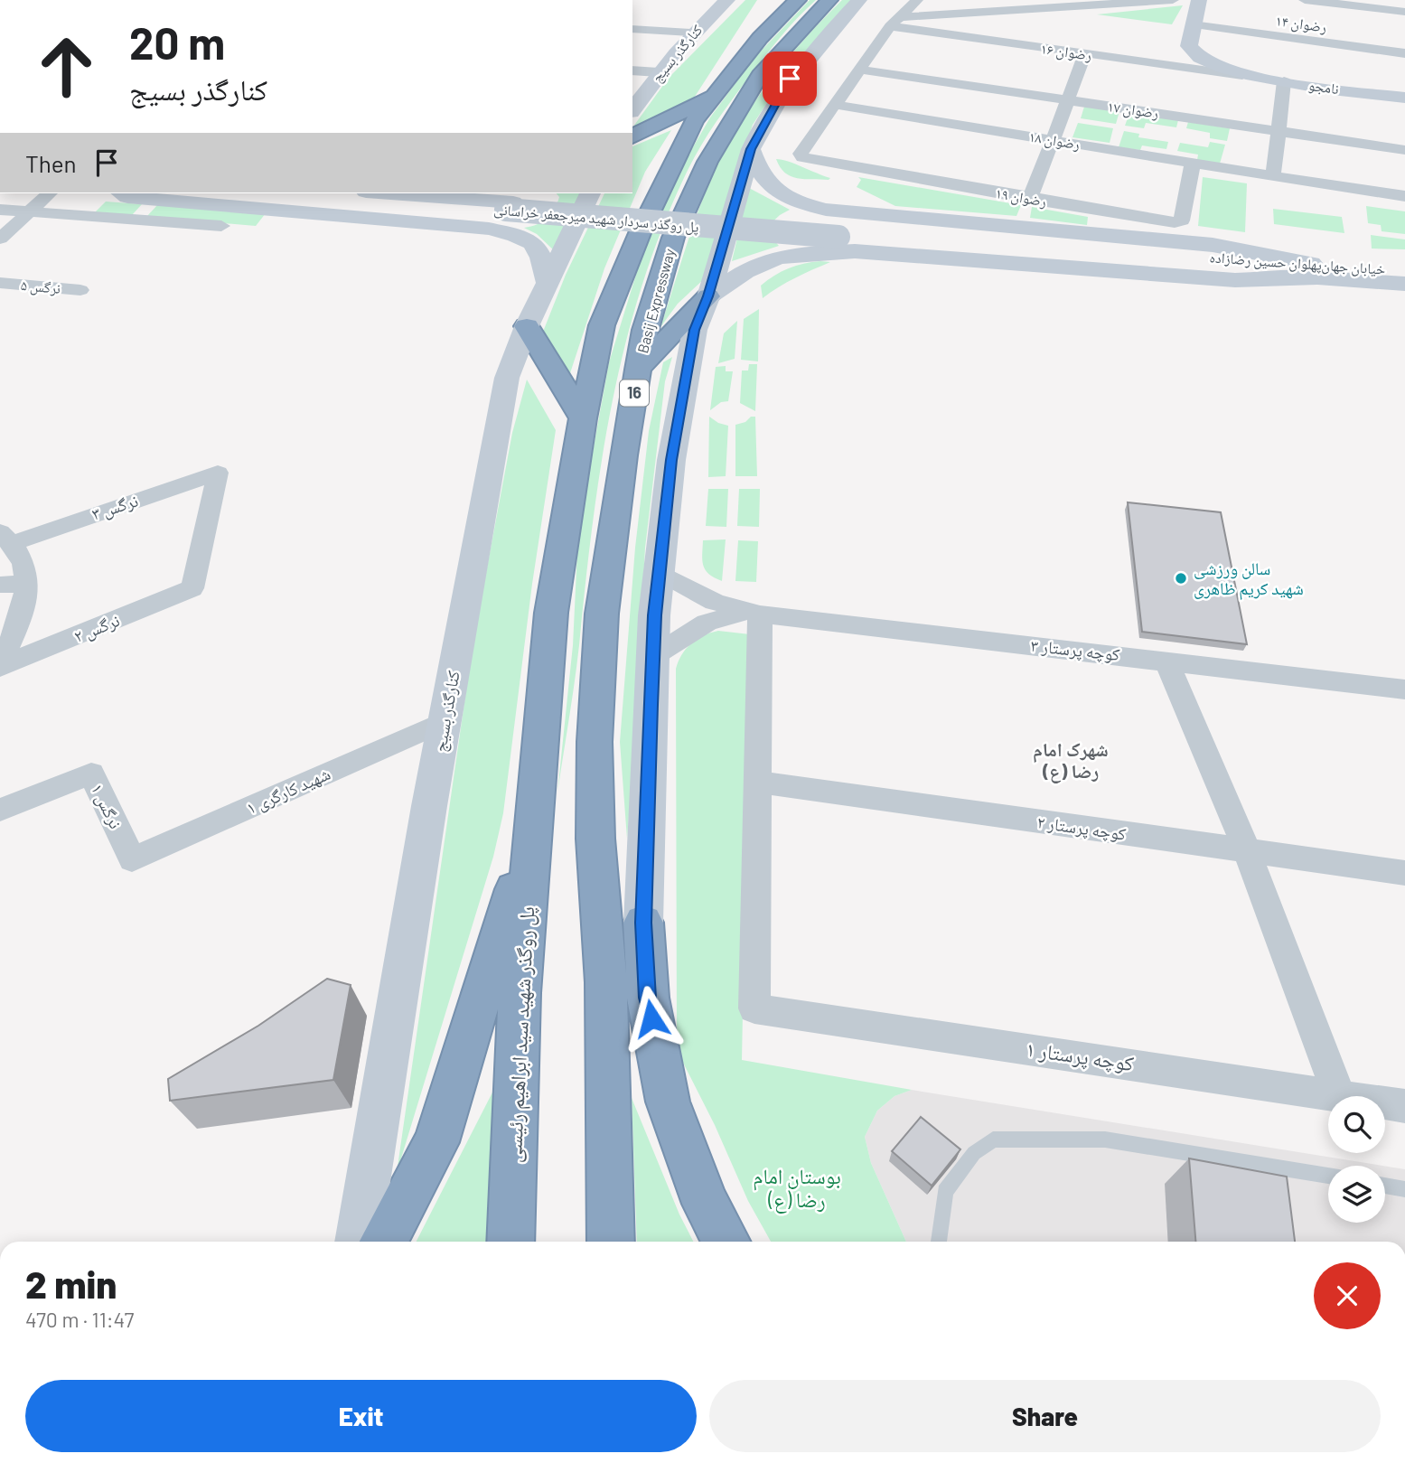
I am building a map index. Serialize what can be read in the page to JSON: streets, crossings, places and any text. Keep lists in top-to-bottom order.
{
  "streets": {
    "highway": ["Basij Expressway", "16", "پل روگذر شهید سید ابراهیم رئیسی"],
    "main road": [
      "کنارگذر بسیج",
      "نامجو",
      "پل روگذر سردار شهید میرجعفر خراسانی",
      "خیابان جهان‌پهلوان حسین رضا‌زاده"
    ],
    "street": [
      "رضوان ۱۴",
      "رضوان ۱۶",
      "رضوان ۱۷",
      "رضوان ۱۸",
      "رضوان ۱۹",
      "نرگس ۵",
      "نرگس ۳",
      "نرگس ۲",
      "کوچه پرستار ۳",
      "شهید کارگری ۱",
      "نرگس ۱",
      "کوچه پرستار ۲",
      "کوچه پرستار ۱"
    ]
  },
  "crossings": [
    ["رضوان ۱۴", "نامجو"],
    ["رضوان ۱۶", "نامجو"],
    ["کنارگذر بسیج", "شهید کارگری ۱"],
    ["رضوان ۱۸", "رضوان ۱۹"],
    ["پل روگذر سردار شهید میرجعفر خراسانی", "خیابان جهان‌پهلوان حسین رضا‌زاده"],
    ["Basij Expressway", "پل روگذر شهید سید ابراهیم رئیسی"],
    ["نرگس ۳", "نرگس ۲"],
    ["شهید کارگری ۱", "نرگس ۱"],
    ["کوچه پرستار ۲", "کوچه پرستار ۱"]
  ],
  "districts": ["شهرک امام رضا (ع)"],
  "parks": ["بوستان امام رضا (ع)"],
  "places": ["سالن ورزشی شهید کریم ظاهری"],
  "page": {
    "turn": ["20 m", "کنارگذر بسیج"],
    "then": "Then",
    "heading": ["2 min", "470 m · 11:47"],
    "buttons": ["Exit", "Share"]
  }
}
